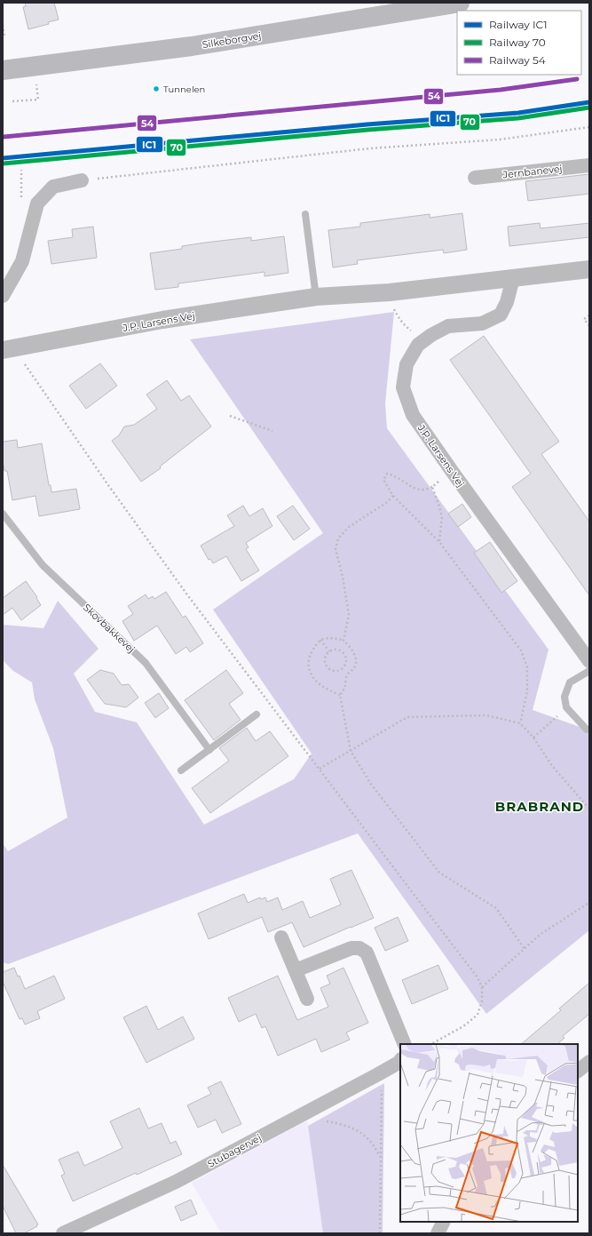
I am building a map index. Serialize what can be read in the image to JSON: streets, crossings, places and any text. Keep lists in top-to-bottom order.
{
  "streets": {
    "main road": ["Silkeborgvej"],
    "street": ["Jernbanevej", "J.P. Larsens Vej", "Stubagervej"],
    "lane": ["Skovbakkevej"]
  },
  "districts": ["BRABRAND"],
  "places": ["Tunnelen"],
  "lines": ["rail line 54", "rail line IC1", "rail line 70"],
  "legend": ["Railway IC1", "Railway 70", "Railway 54"]
}
